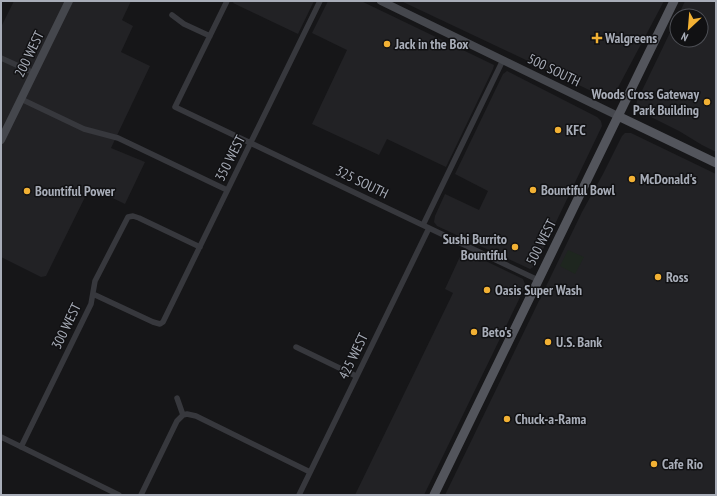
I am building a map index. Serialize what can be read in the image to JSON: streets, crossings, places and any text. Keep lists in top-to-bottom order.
{
  "streets": {
    "main road": ["200 WEST", "500 SOUTH", "500 WEST"],
    "street": [
      "350 WEST",
      "325 SOUTH",
      "300 WEST",
      "425 WEST"
    ]
  },
  "crossings": [
    ["500 SOUTH", "500 WEST"],
    ["500 SOUTH", "425 WEST"],
    ["350 WEST", "325 SOUTH"],
    ["350 WEST", "300 WEST"],
    ["325 SOUTH", "500 WEST"],
    ["325 SOUTH", "425 WEST"]
  ],
  "places": {
    "health": ["Walgreens"],
    "other": [
      "Jack in the Box",
      "Woods Cross Gateway Park Building",
      "KFC",
      "McDonald's",
      "Bountiful Bowl",
      "Bountiful Power",
      "Sushi Burrito Bountiful",
      "Ross",
      "Oasis Super Wash",
      "Beto's",
      "U.S. Bank",
      "Chuck-a-Rama",
      "Cafe Rio"
    ]
  },
  "north": "bottom left"
}
